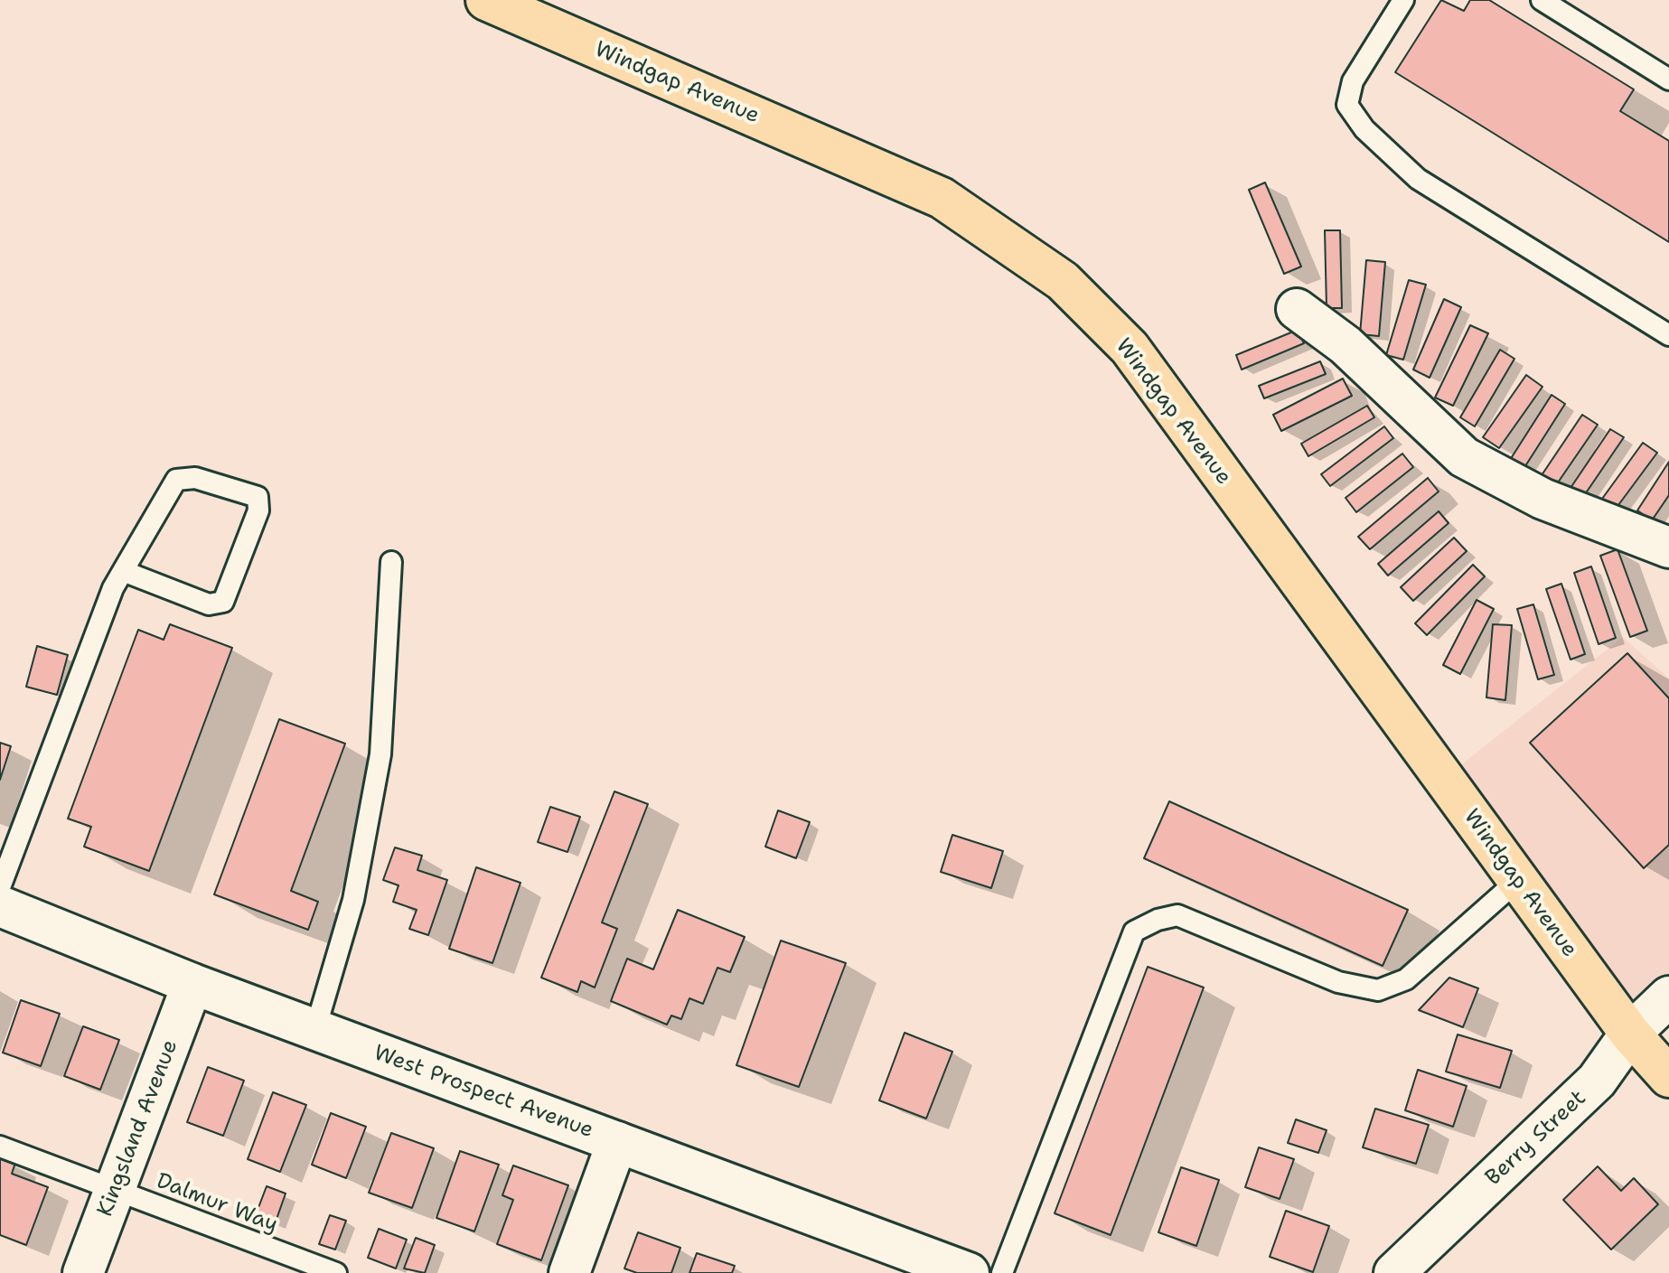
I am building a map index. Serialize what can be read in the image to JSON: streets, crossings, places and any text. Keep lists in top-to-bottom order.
{
  "streets": {
    "main road": ["Windgap Avenue"],
    "street": ["West Prospect Avenue", "Kingsland Avenue", "Berry Street"],
    "lane": ["Dalmur Way"]
  },
  "crossings": [
    ["Windgap Avenue", "Berry Street"],
    ["West Prospect Avenue", "Kingsland Avenue"],
    ["Kingsland Avenue", "Dalmur Way"]
  ]
}
